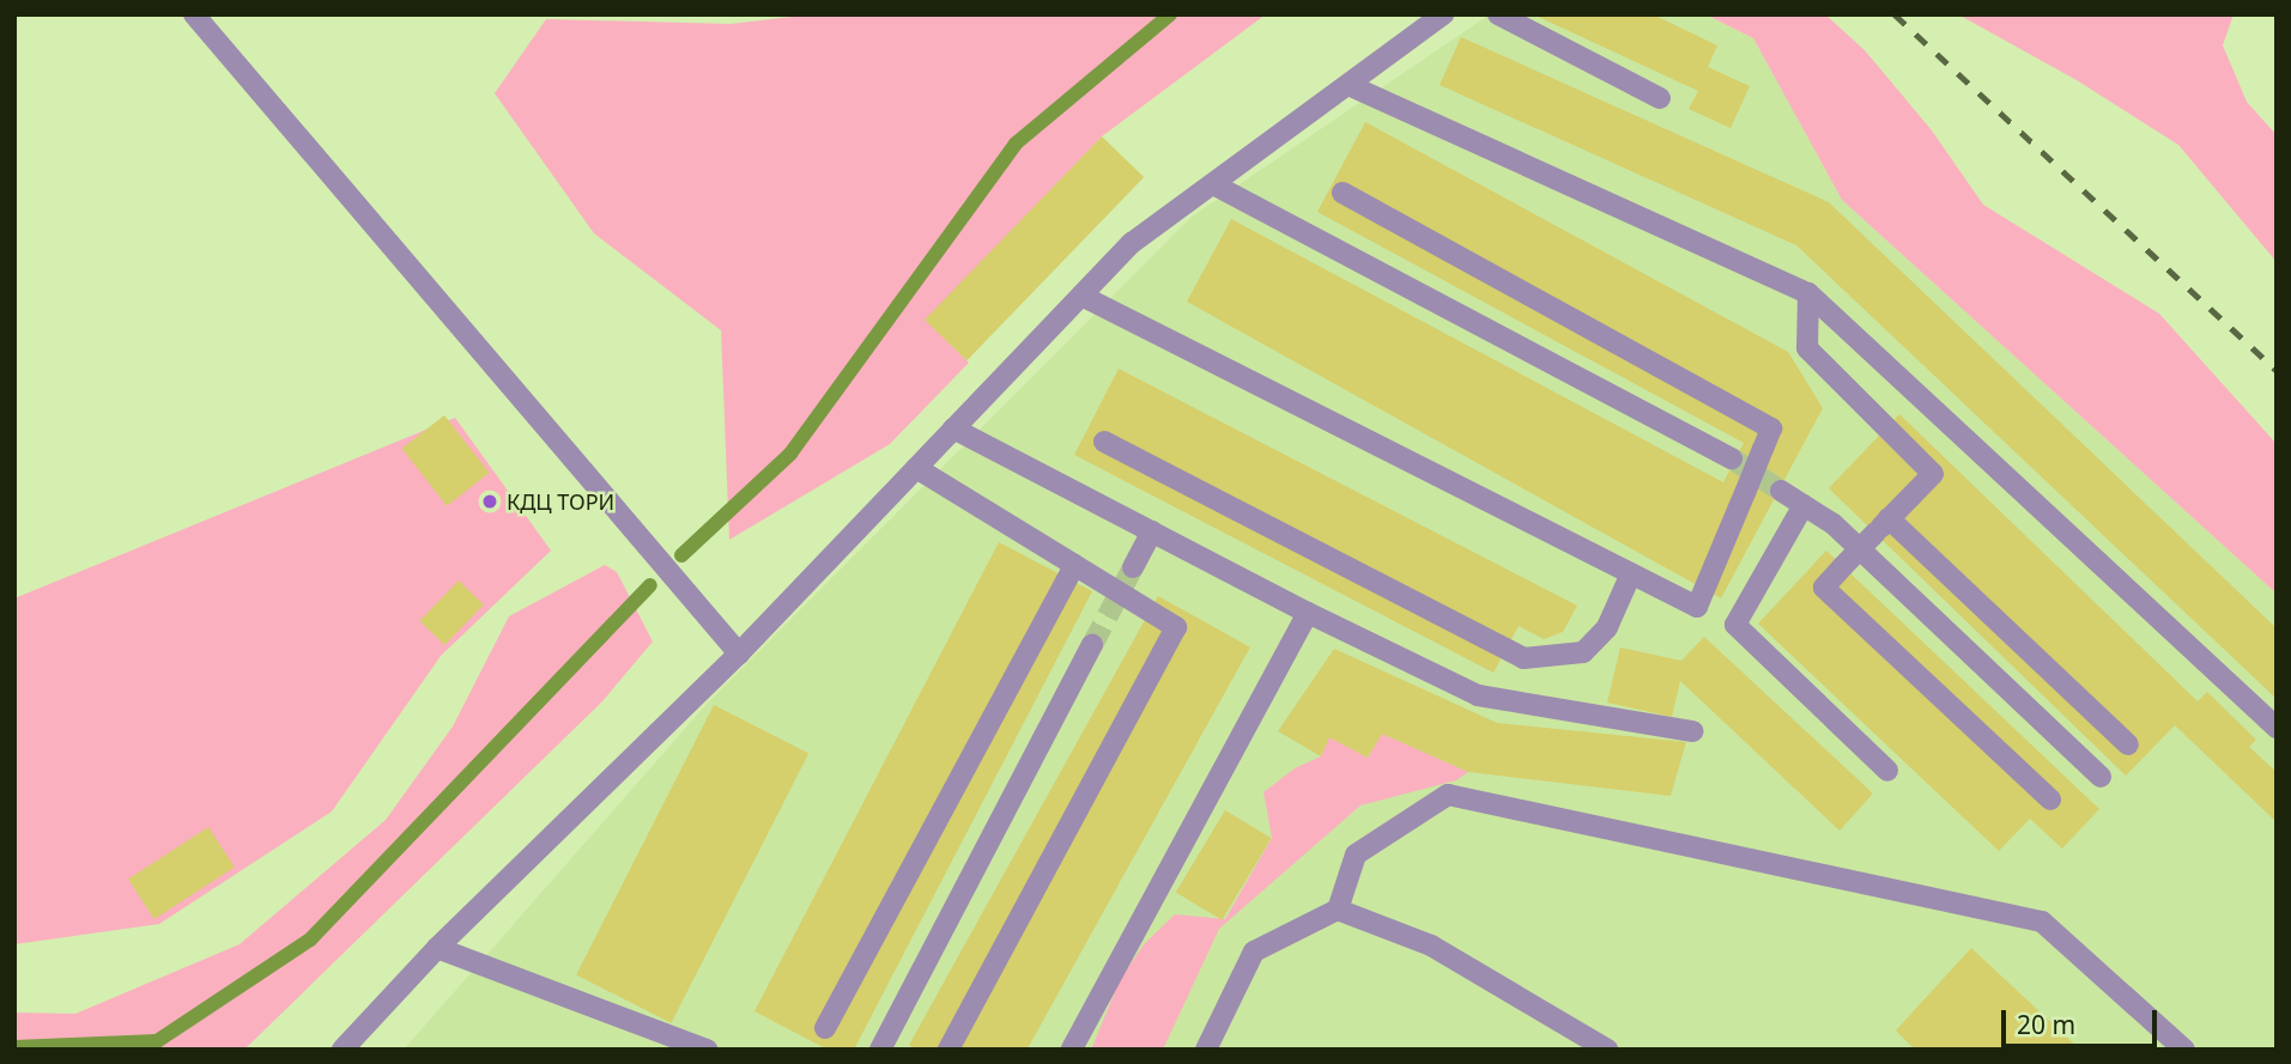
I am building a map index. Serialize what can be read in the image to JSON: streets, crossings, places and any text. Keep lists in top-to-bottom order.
{
  "places": ["КДЦ ТОРИ"],
  "scale_bar": "20 m"
}
